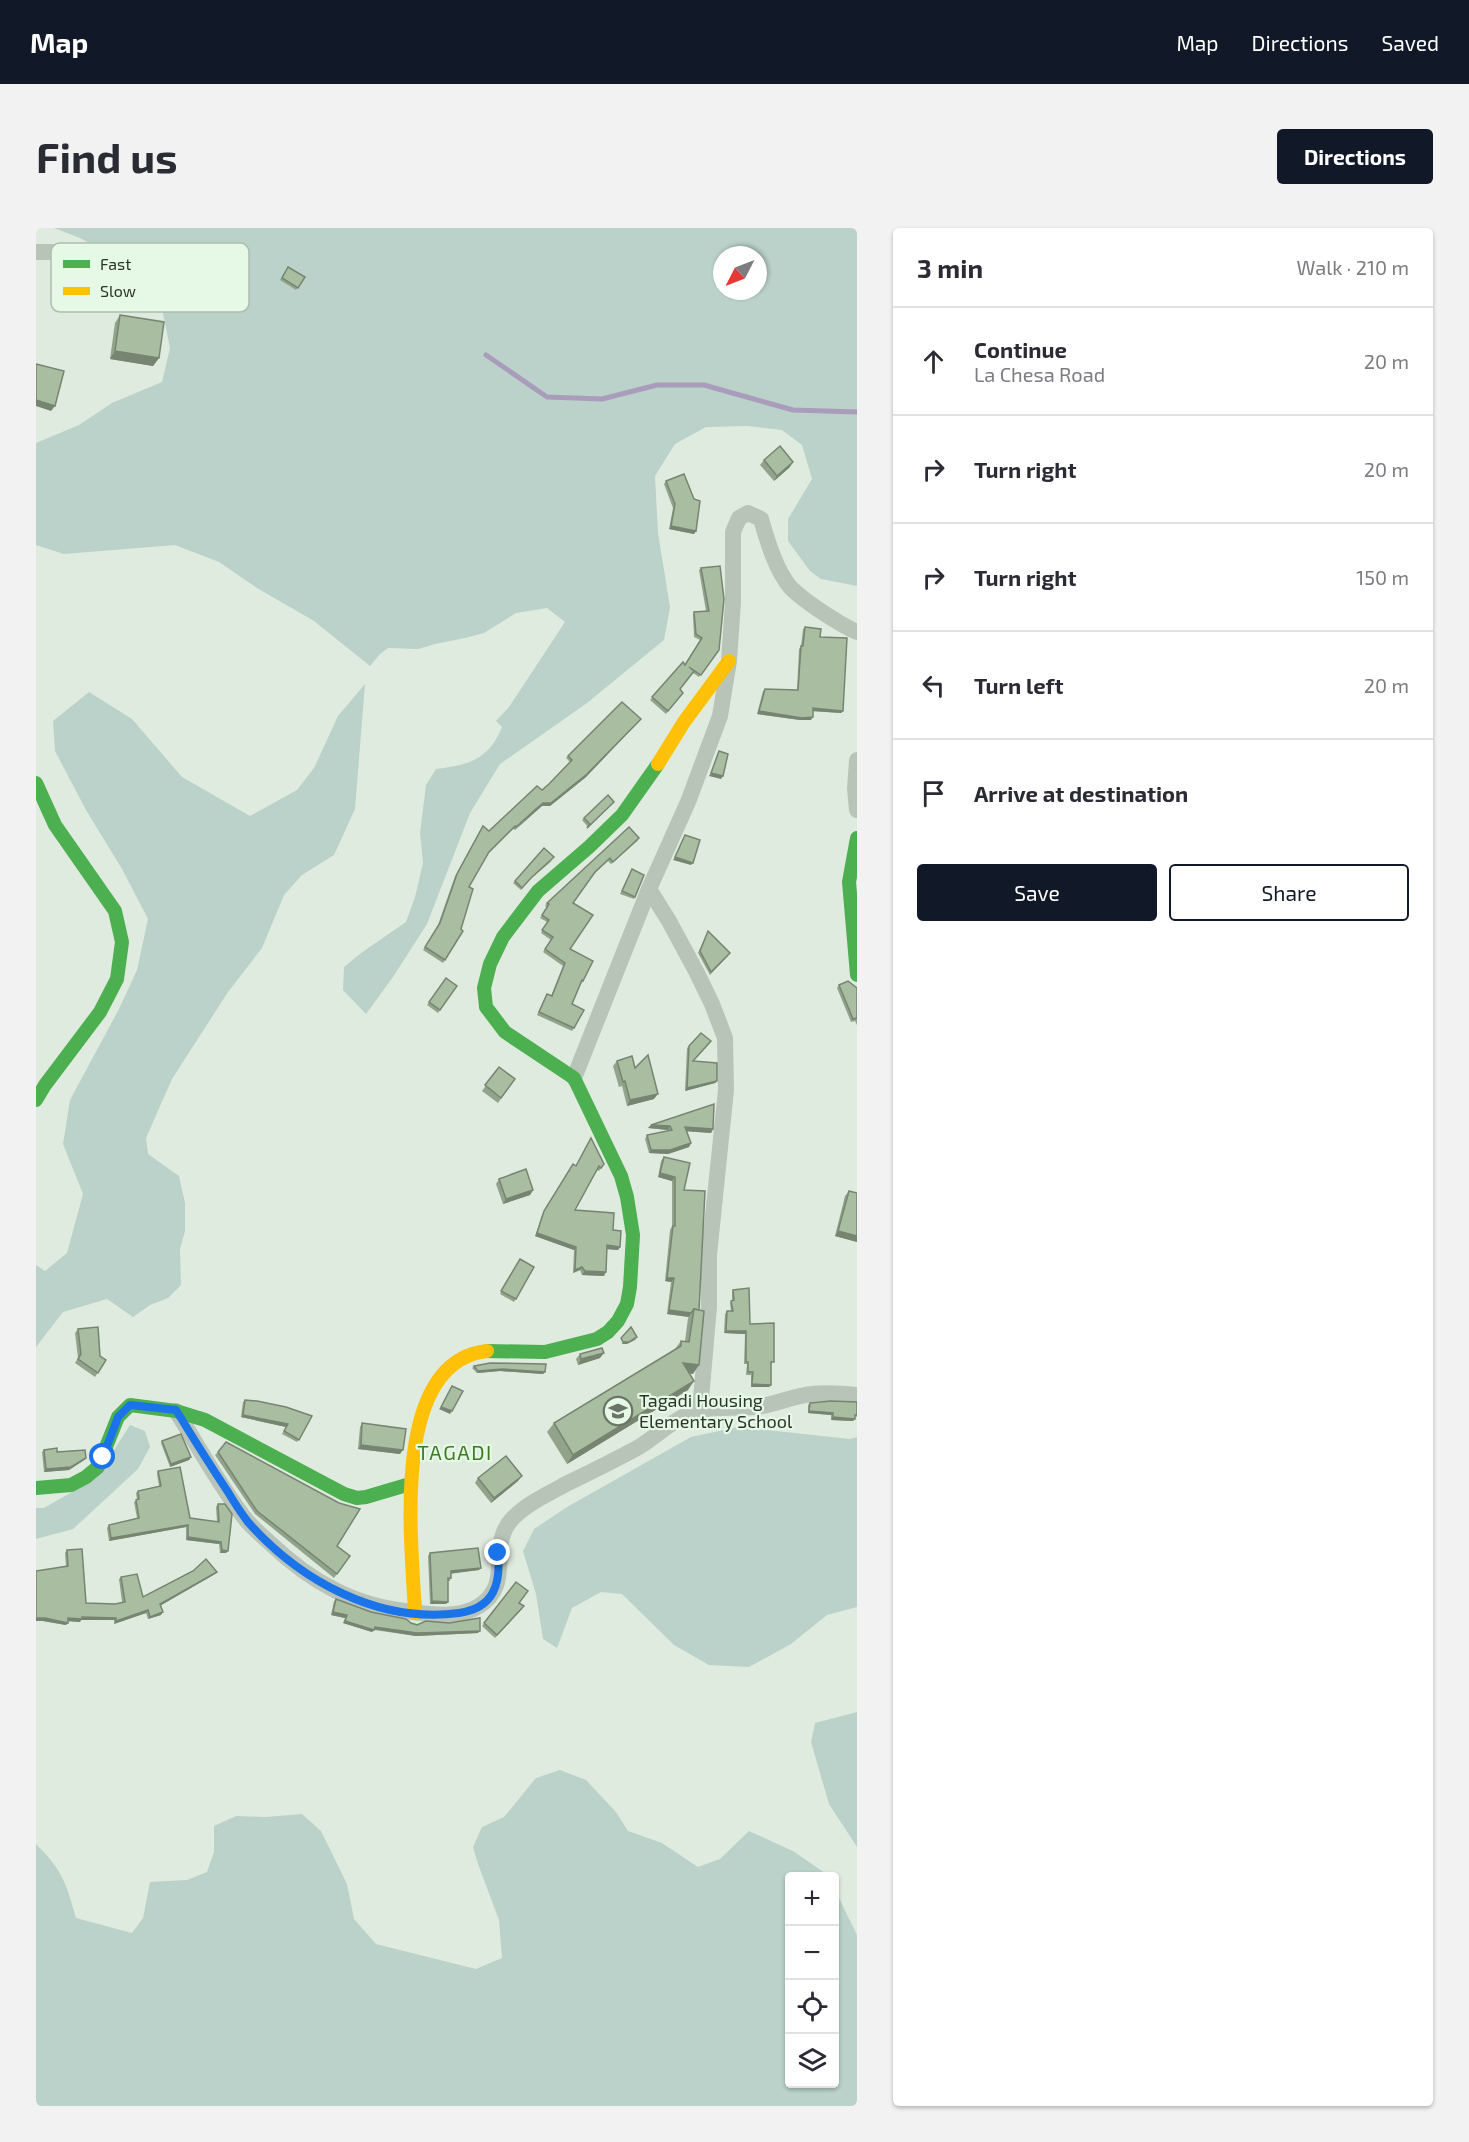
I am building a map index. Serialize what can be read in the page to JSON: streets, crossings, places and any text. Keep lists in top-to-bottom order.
{
  "districts": ["TAGADI"],
  "places": {
    "school or university": ["Tagadi Housing Elementary School"]
  },
  "legend": ["Fast", "Slow"],
  "north": "bottom left",
  "page": {
    "header": "Map",
    "nav": ["Map", "Directions", "Saved"],
    "buttons": [
      "Directions",
      ["Save", "Share"]
    ],
    "title": "Find us",
    "heading": ["3 min", "Walk · 210 m"],
    "list": [
      ["Continue", "La Chesa Road", "20 m"],
      ["Turn right", "20 m"],
      ["Turn right", "150 m"],
      ["Turn left", "20 m"],
      "Arrive at destination"
    ],
    "map_buttons": ["+", "−"]
  }
}
